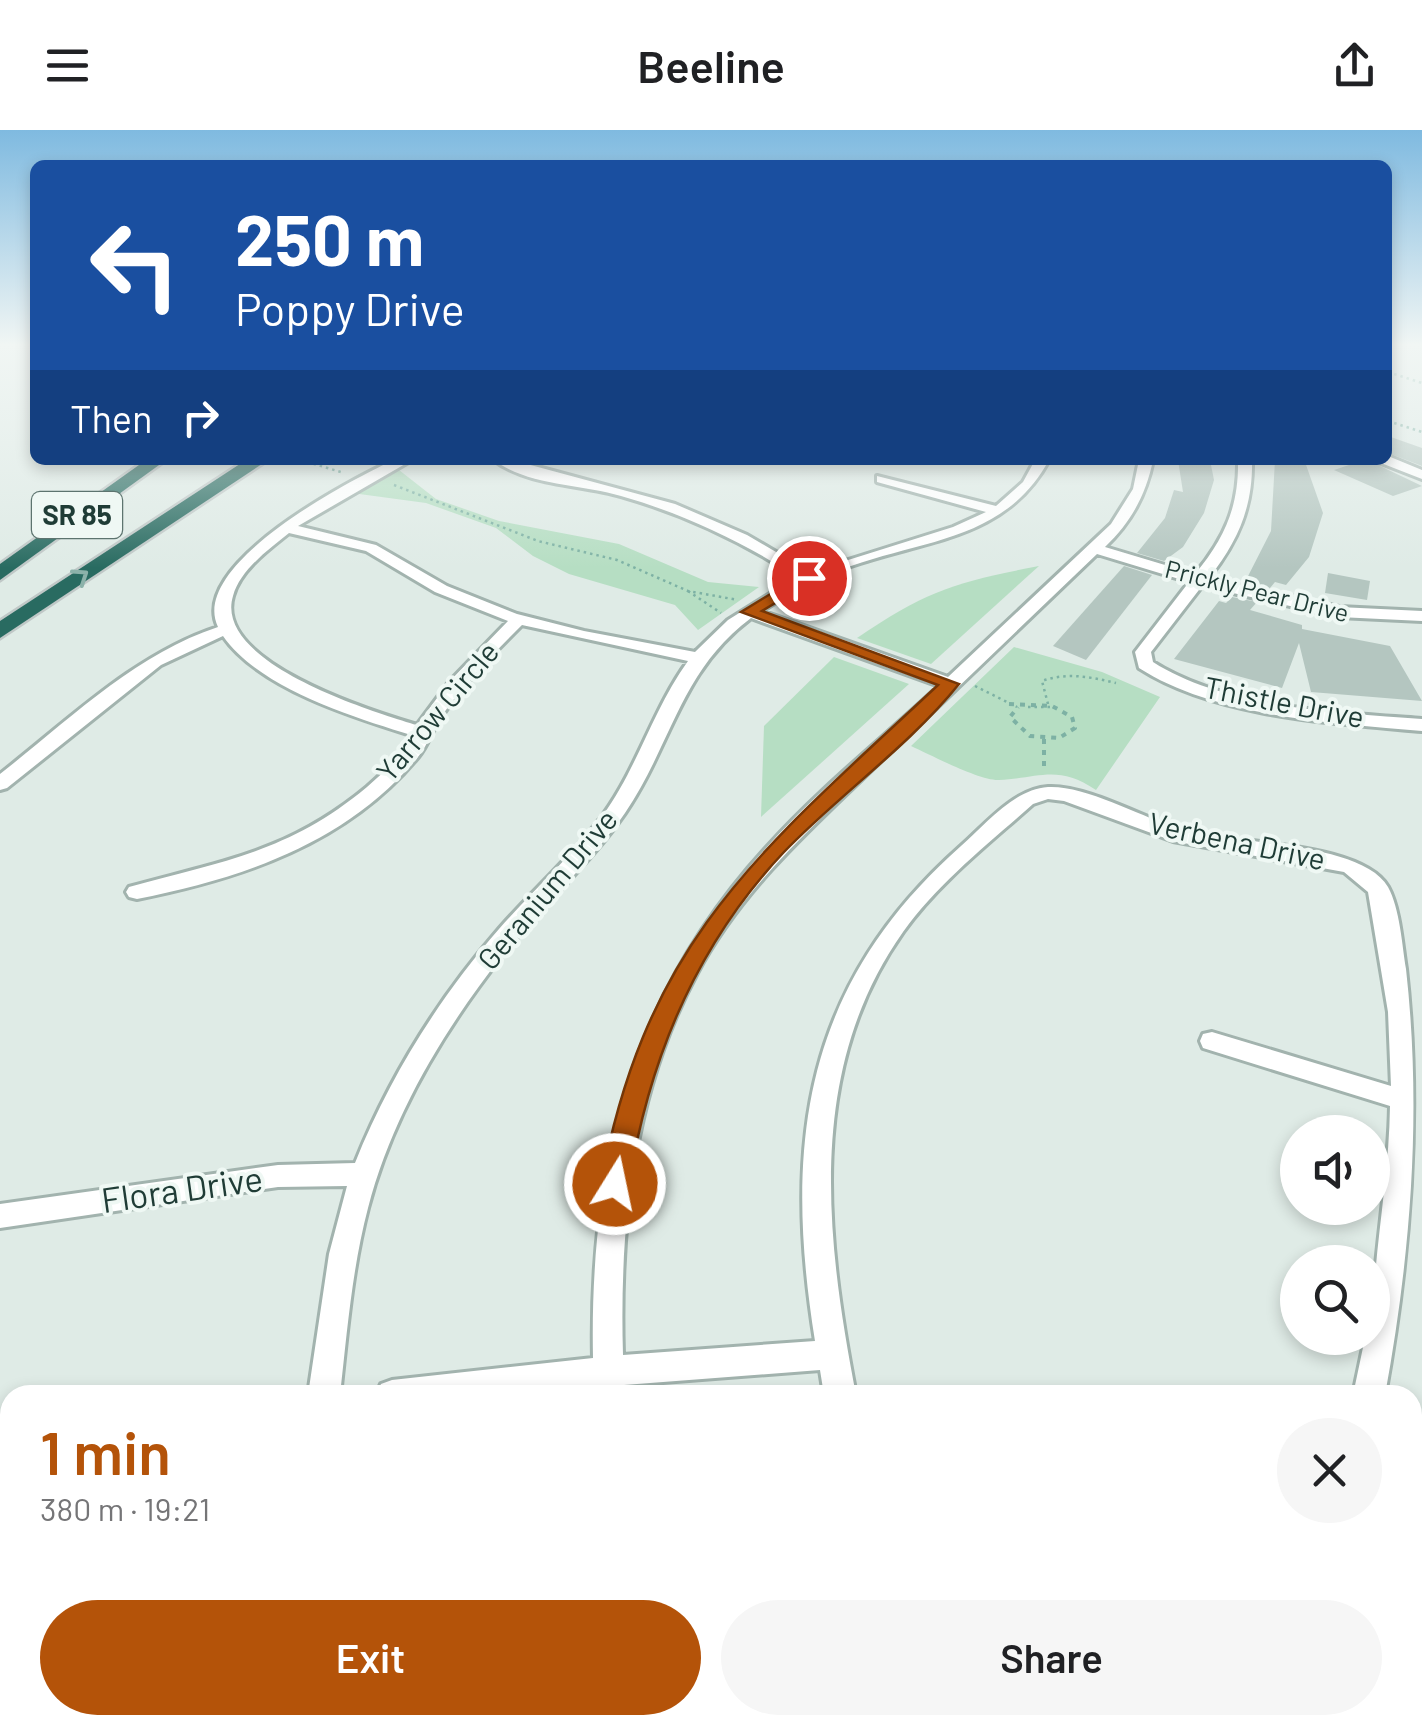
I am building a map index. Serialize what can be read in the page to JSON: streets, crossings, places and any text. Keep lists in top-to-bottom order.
{
  "streets": {
    "highway": ["SR 85"],
    "street": [
      "Prickly Pear Drive",
      "Thistle Drive",
      "Yarrow Circle",
      "Verbena Drive",
      "Geranium Drive",
      "Flora Drive"
    ]
  },
  "crossings": [
    ["Prickly Pear Drive", "Thistle Drive"],
    ["Geranium Drive", "Flora Drive"]
  ],
  "page": {
    "header": "Beeline",
    "turn": ["250 m", "Poppy Drive"],
    "then": "Then",
    "heading": ["1 min", "380 m · 19:21"],
    "buttons": ["Exit", "Share"]
  }
}
